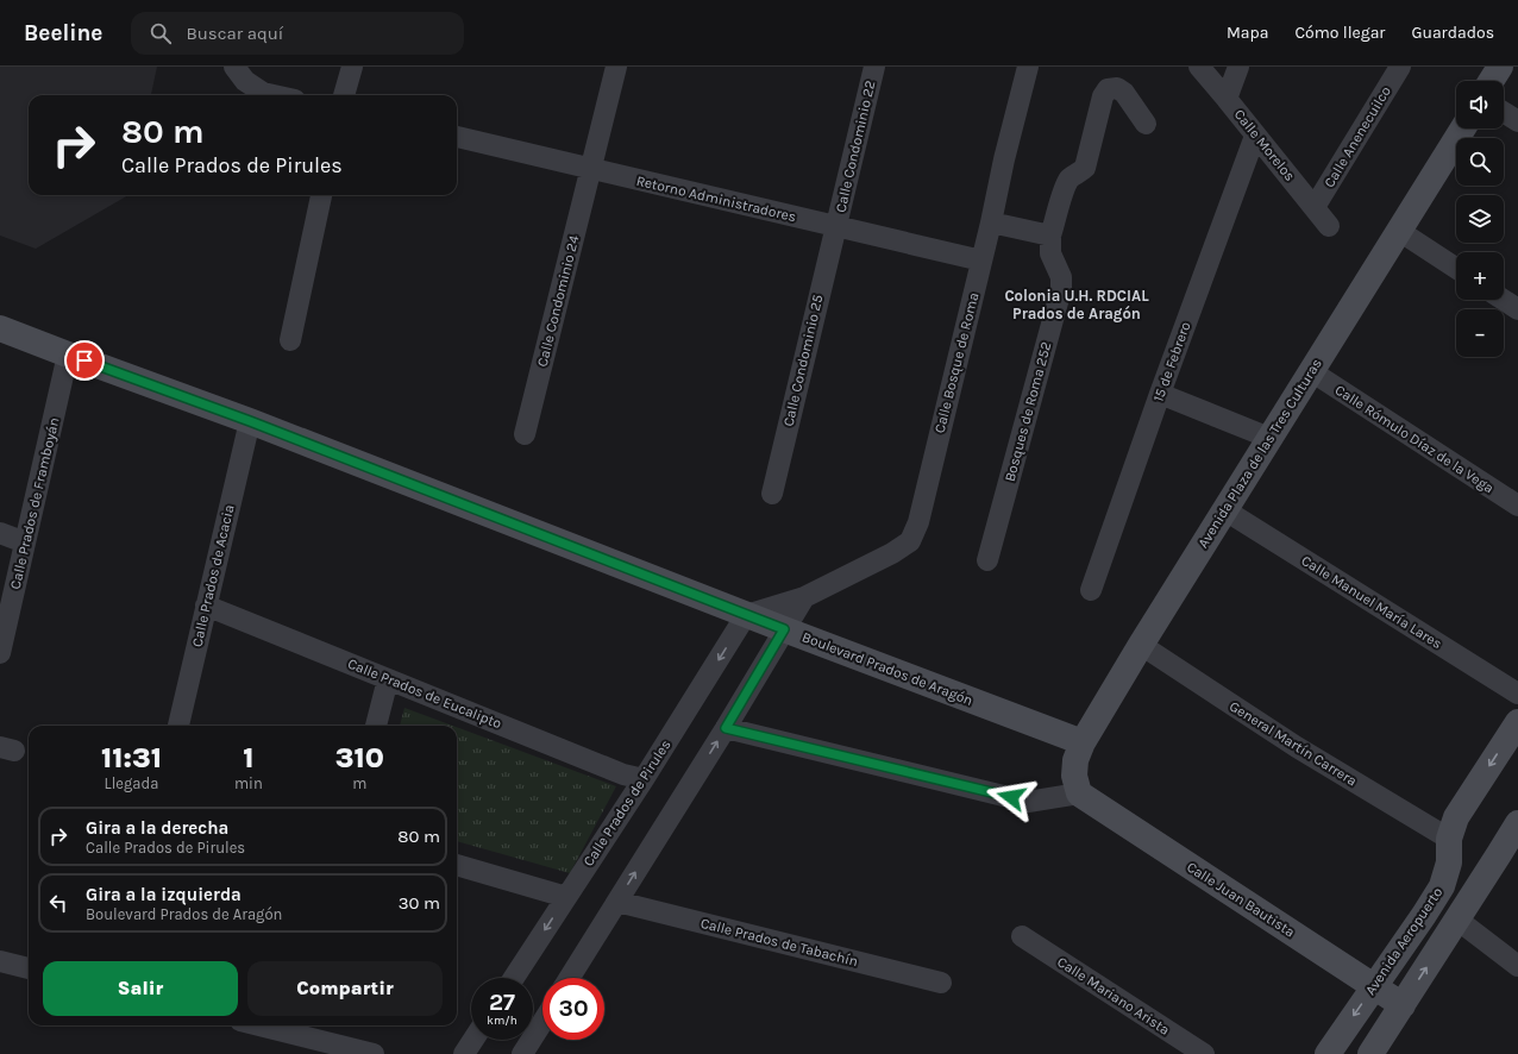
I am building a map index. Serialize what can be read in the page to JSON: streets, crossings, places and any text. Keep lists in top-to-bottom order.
{
  "streets": {
    "street": [
      "Calle Anenecuilco",
      "Calle Morelos",
      "Calle Condominio 22",
      "Retorno Administradores",
      "Calle Condominio 24",
      "Calle Condominio 25",
      "15 de Febrero",
      "Calle Bosque de Roma",
      "Bosques de Roma 252",
      "Calle Rómulo Díaz de la Vega",
      "Avenida Plaza de las Tres Culturas",
      "Calle Prados de Framboyán",
      "Calle Prados de Acacia",
      "Calle Manuel María Lares",
      "Boulevard Prados de Aragón",
      "Calle Prados de Eucalipto",
      "General Martín Carrera",
      "Calle Prados de Pirules",
      "Calle Juan Bautista",
      "Avenida Aeropuerto",
      "Calle Prados de Tabachín",
      "Calle Mariano Arista"
    ]
  },
  "crossings": [
    ["Calle Anenecuilco", "Calle Morelos"],
    ["Calle Morelos", "15 de Febrero"],
    ["Calle Condominio 22", "Retorno Administradores"],
    ["Calle Condominio 22", "Calle Condominio 25"],
    ["Retorno Administradores", "Calle Condominio 24"],
    ["Retorno Administradores", "Calle Condominio 25"],
    ["Retorno Administradores", "Calle Bosque de Roma"],
    ["Calle Bosque de Roma", "Boulevard Prados de Aragón"],
    ["Calle Bosque de Roma", "Calle Prados de Pirules"],
    ["Calle Rómulo Díaz de la Vega", "Avenida Plaza de las Tres Culturas"],
    ["Avenida Plaza de las Tres Culturas", "Calle Manuel María Lares"],
    ["Avenida Plaza de las Tres Culturas", "Boulevard Prados de Aragón"],
    ["Avenida Plaza de las Tres Culturas", "General Martín Carrera"],
    ["Avenida Plaza de las Tres Culturas", "Calle Juan Bautista"],
    ["Calle Prados de Framboyán", "Boulevard Prados de Aragón"],
    ["Calle Prados de Acacia", "Boulevard Prados de Aragón"],
    ["Calle Prados de Acacia", "Calle Prados de Eucalipto"],
    ["Boulevard Prados de Aragón", "Calle Prados de Pirules"],
    ["Calle Prados de Eucalipto", "Calle Prados de Pirules"],
    ["General Martín Carrera", "Avenida Aeropuerto"],
    ["Calle Juan Bautista", "Avenida Aeropuerto"]
  ],
  "districts": ["Colonia U.H. RDCIAL Prados de Aragón"],
  "page": {
    "header": "Beeline",
    "search": "Buscar aquí",
    "nav": ["Mapa", "Cómo llegar", "Guardados"],
    "map_buttons": ["+", "−"],
    "turn": ["80 m", "Calle Prados de Pirules"],
    "eta": [
      "11:31",
      "Llegada",
      "1",
      "min",
      "310",
      "m"
    ],
    "list": [
      {
        "name": "Gira a la derecha",
        "note": "Calle Prados de Pirules",
        "value": "80 m"
      },
      {
        "name": "Gira a la izquierda",
        "note": "Boulevard Prados de Aragón",
        "value": "30 m"
      }
    ],
    "buttons": ["Salir", "Compartir"],
    "speed": "27 km/h",
    "limit": "30"
  }
}
